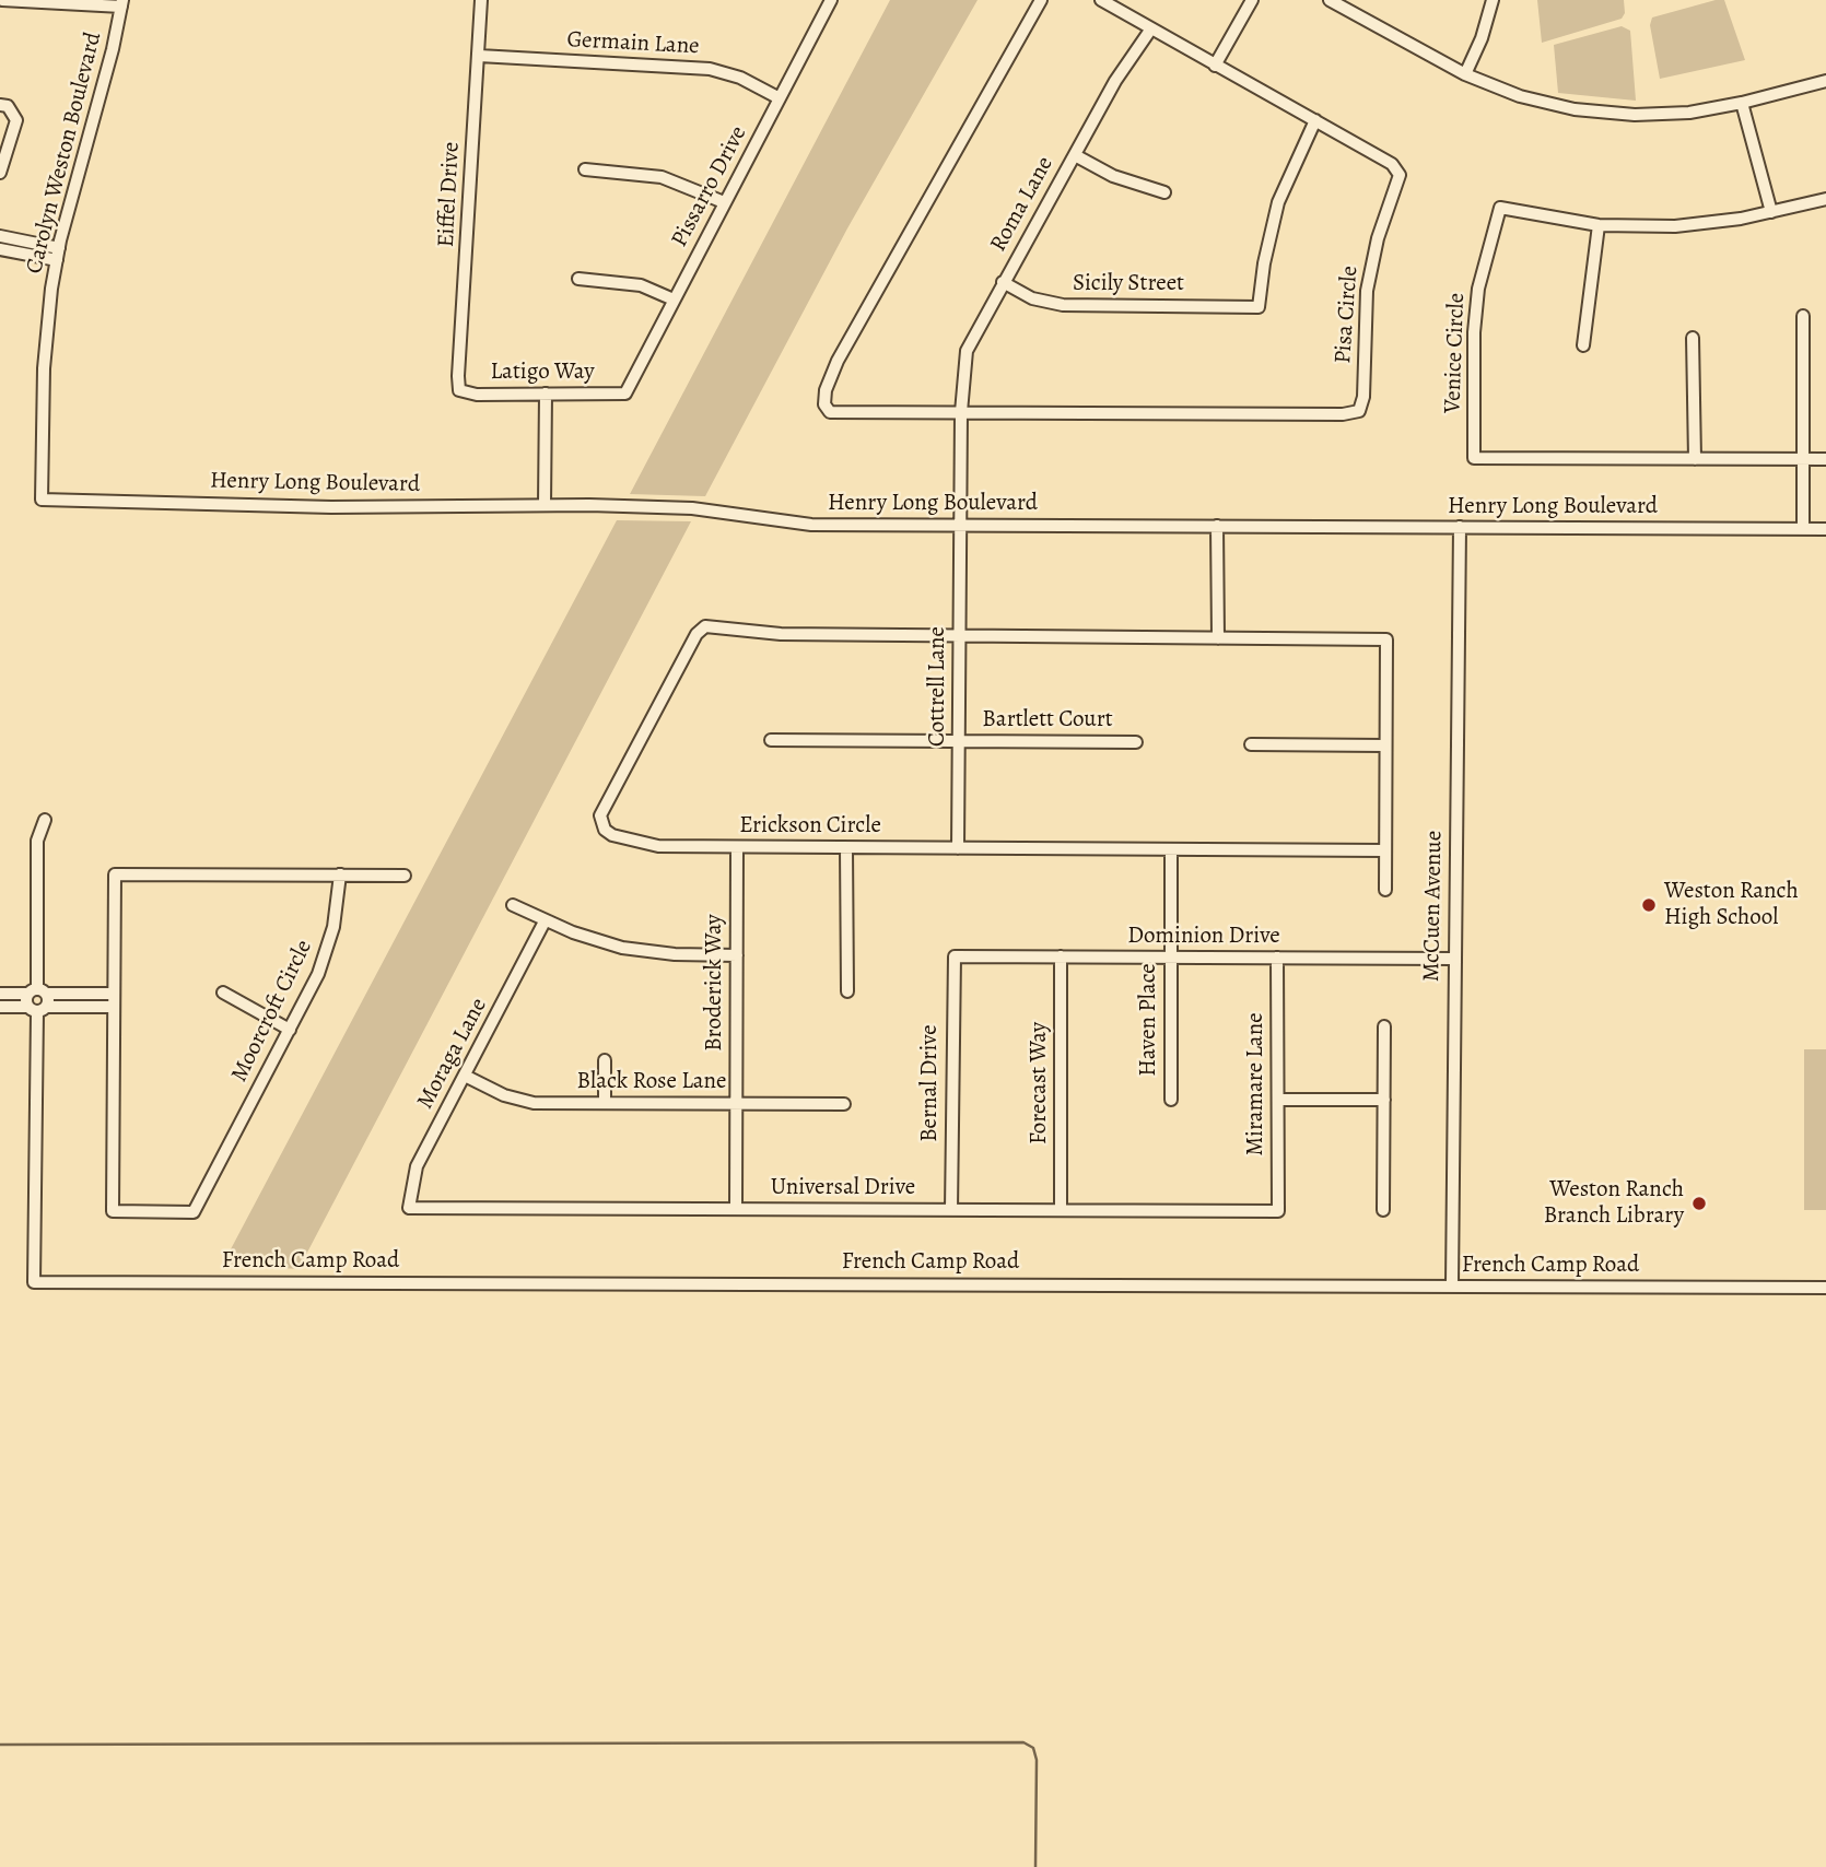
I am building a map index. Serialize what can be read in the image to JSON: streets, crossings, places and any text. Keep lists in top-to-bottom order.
{
  "streets": {
    "street": [
      "Germain Lane",
      "Carolyn Weston Boulevard",
      "Pissarro Drive",
      "Eiffel Drive",
      "Roma Lane",
      "Sicily Street",
      "Pisa Circle",
      "Venice Circle",
      "Latigo Way",
      "Henry Long Boulevard",
      "Cottrell Lane",
      "Bartlett Court",
      "Erickson Circle",
      "McCuen Avenue",
      "Dominion Drive",
      "Broderick Way",
      "Moorcroft Circle",
      "Haven Place",
      "Moraga Lane",
      "Black Rose Lane",
      "Bernal Drive",
      "Forecast Way",
      "Miramare Lane",
      "Universal Drive",
      "French Camp Road"
    ]
  },
  "crossings": [
    ["Germain Lane", "Pissarro Drive"],
    ["Germain Lane", "Eiffel Drive"],
    ["Carolyn Weston Boulevard", "Henry Long Boulevard"],
    ["Pissarro Drive", "Latigo Way"],
    ["Eiffel Drive", "Latigo Way"],
    ["Roma Lane", "Sicily Street"],
    ["Roma Lane", "Pisa Circle"],
    ["Sicily Street", "Pisa Circle"],
    ["Henry Long Boulevard", "Cottrell Lane"],
    ["Henry Long Boulevard", "McCuen Avenue"],
    ["Cottrell Lane", "Bartlett Court"],
    ["Cottrell Lane", "Erickson Circle"],
    ["Erickson Circle", "Broderick Way"],
    ["Erickson Circle", "Haven Place"],
    ["McCuen Avenue", "Dominion Drive"],
    ["McCuen Avenue", "French Camp Road"],
    ["Dominion Drive", "Haven Place"],
    ["Dominion Drive", "Bernal Drive"],
    ["Dominion Drive", "Forecast Way"],
    ["Dominion Drive", "Miramare Lane"],
    ["Broderick Way", "Black Rose Lane"],
    ["Broderick Way", "Universal Drive"],
    ["Moraga Lane", "Black Rose Lane"],
    ["Moraga Lane", "Universal Drive"],
    ["Bernal Drive", "Universal Drive"],
    ["Forecast Way", "Universal Drive"],
    ["Miramare Lane", "Universal Drive"]
  ],
  "places": ["Weston Ranch High School", "Weston Ranch Branch Library"]
}
